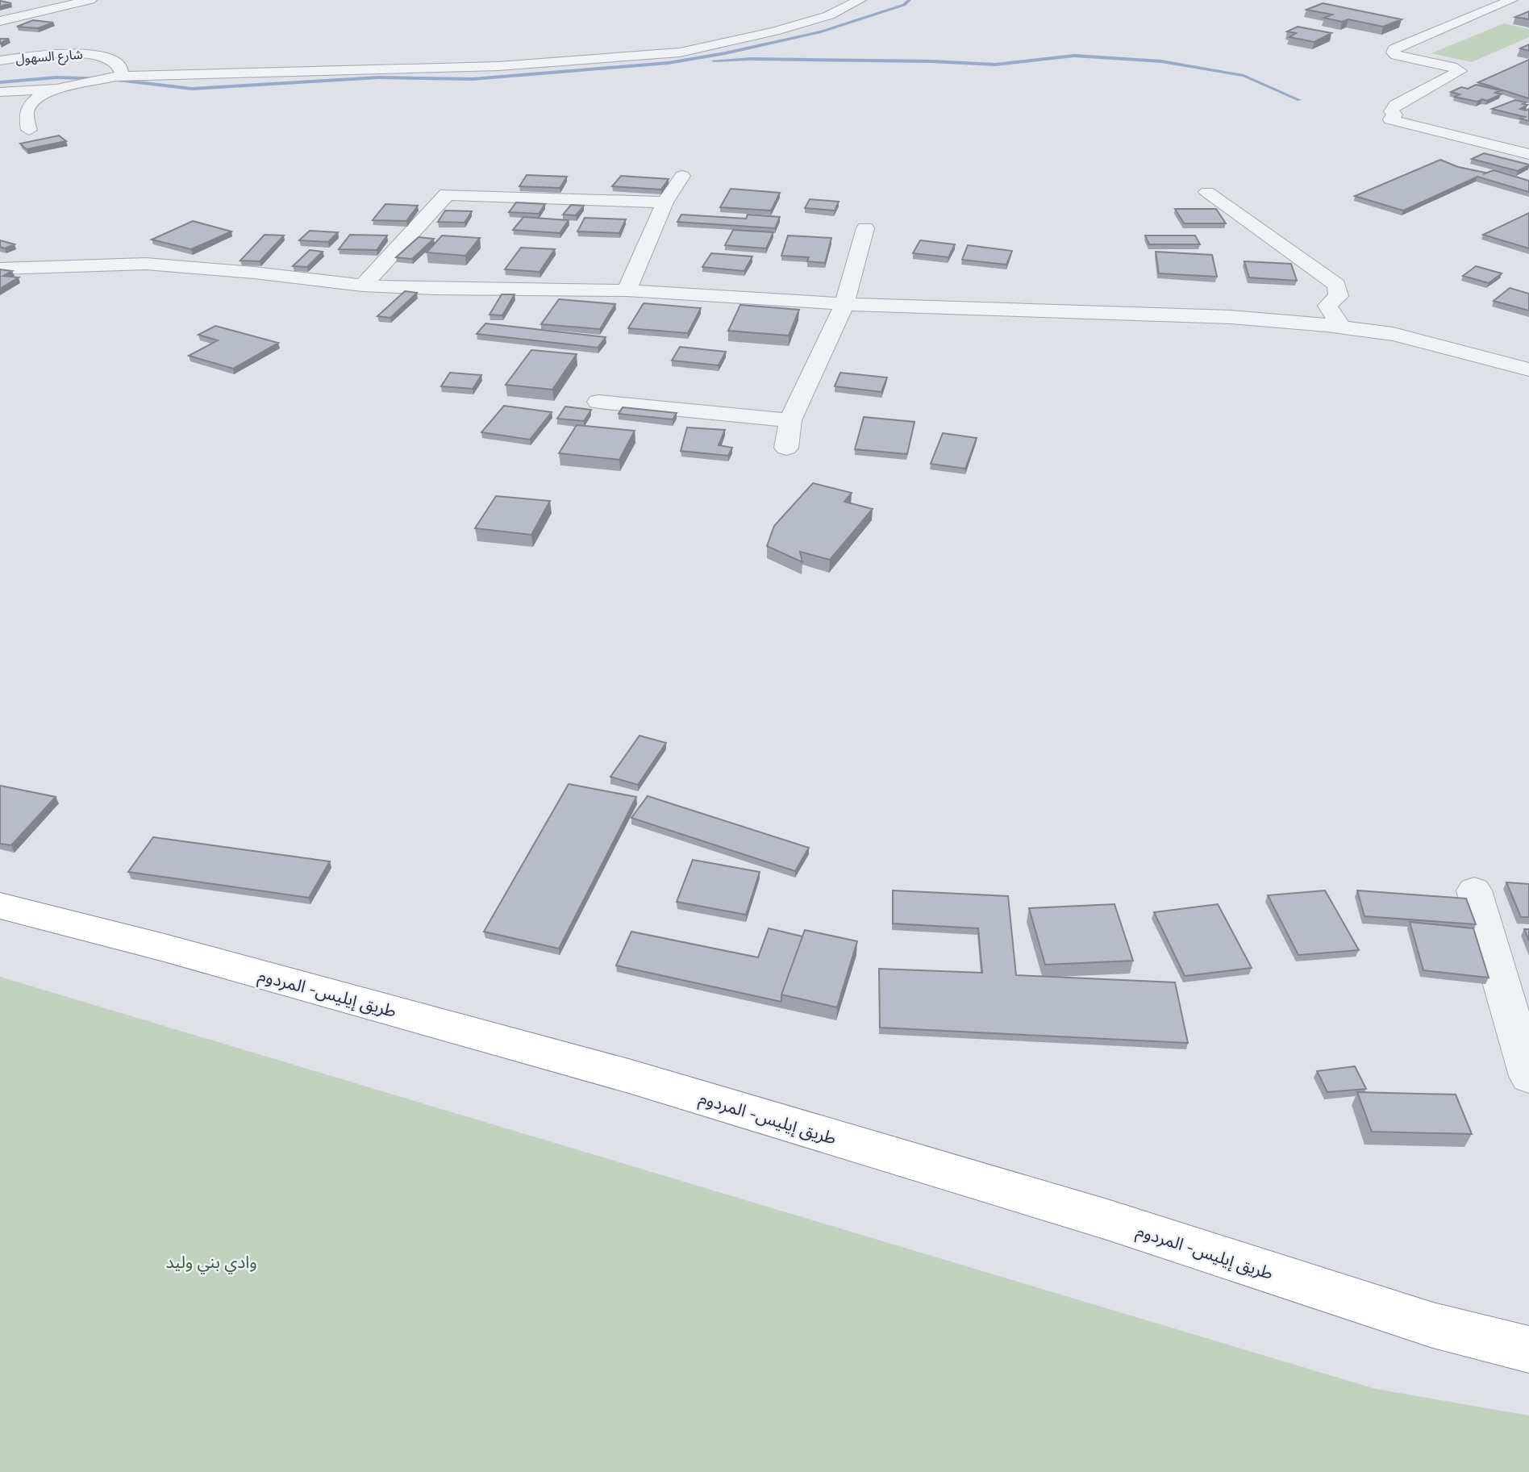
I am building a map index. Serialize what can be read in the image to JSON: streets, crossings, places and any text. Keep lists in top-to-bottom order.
{
  "streets": {
    "highway": ["طريق إيليس- المردوم"],
    "street": ["شارع السهول"]
  },
  "parks": ["وادي بني وليد"]
}
